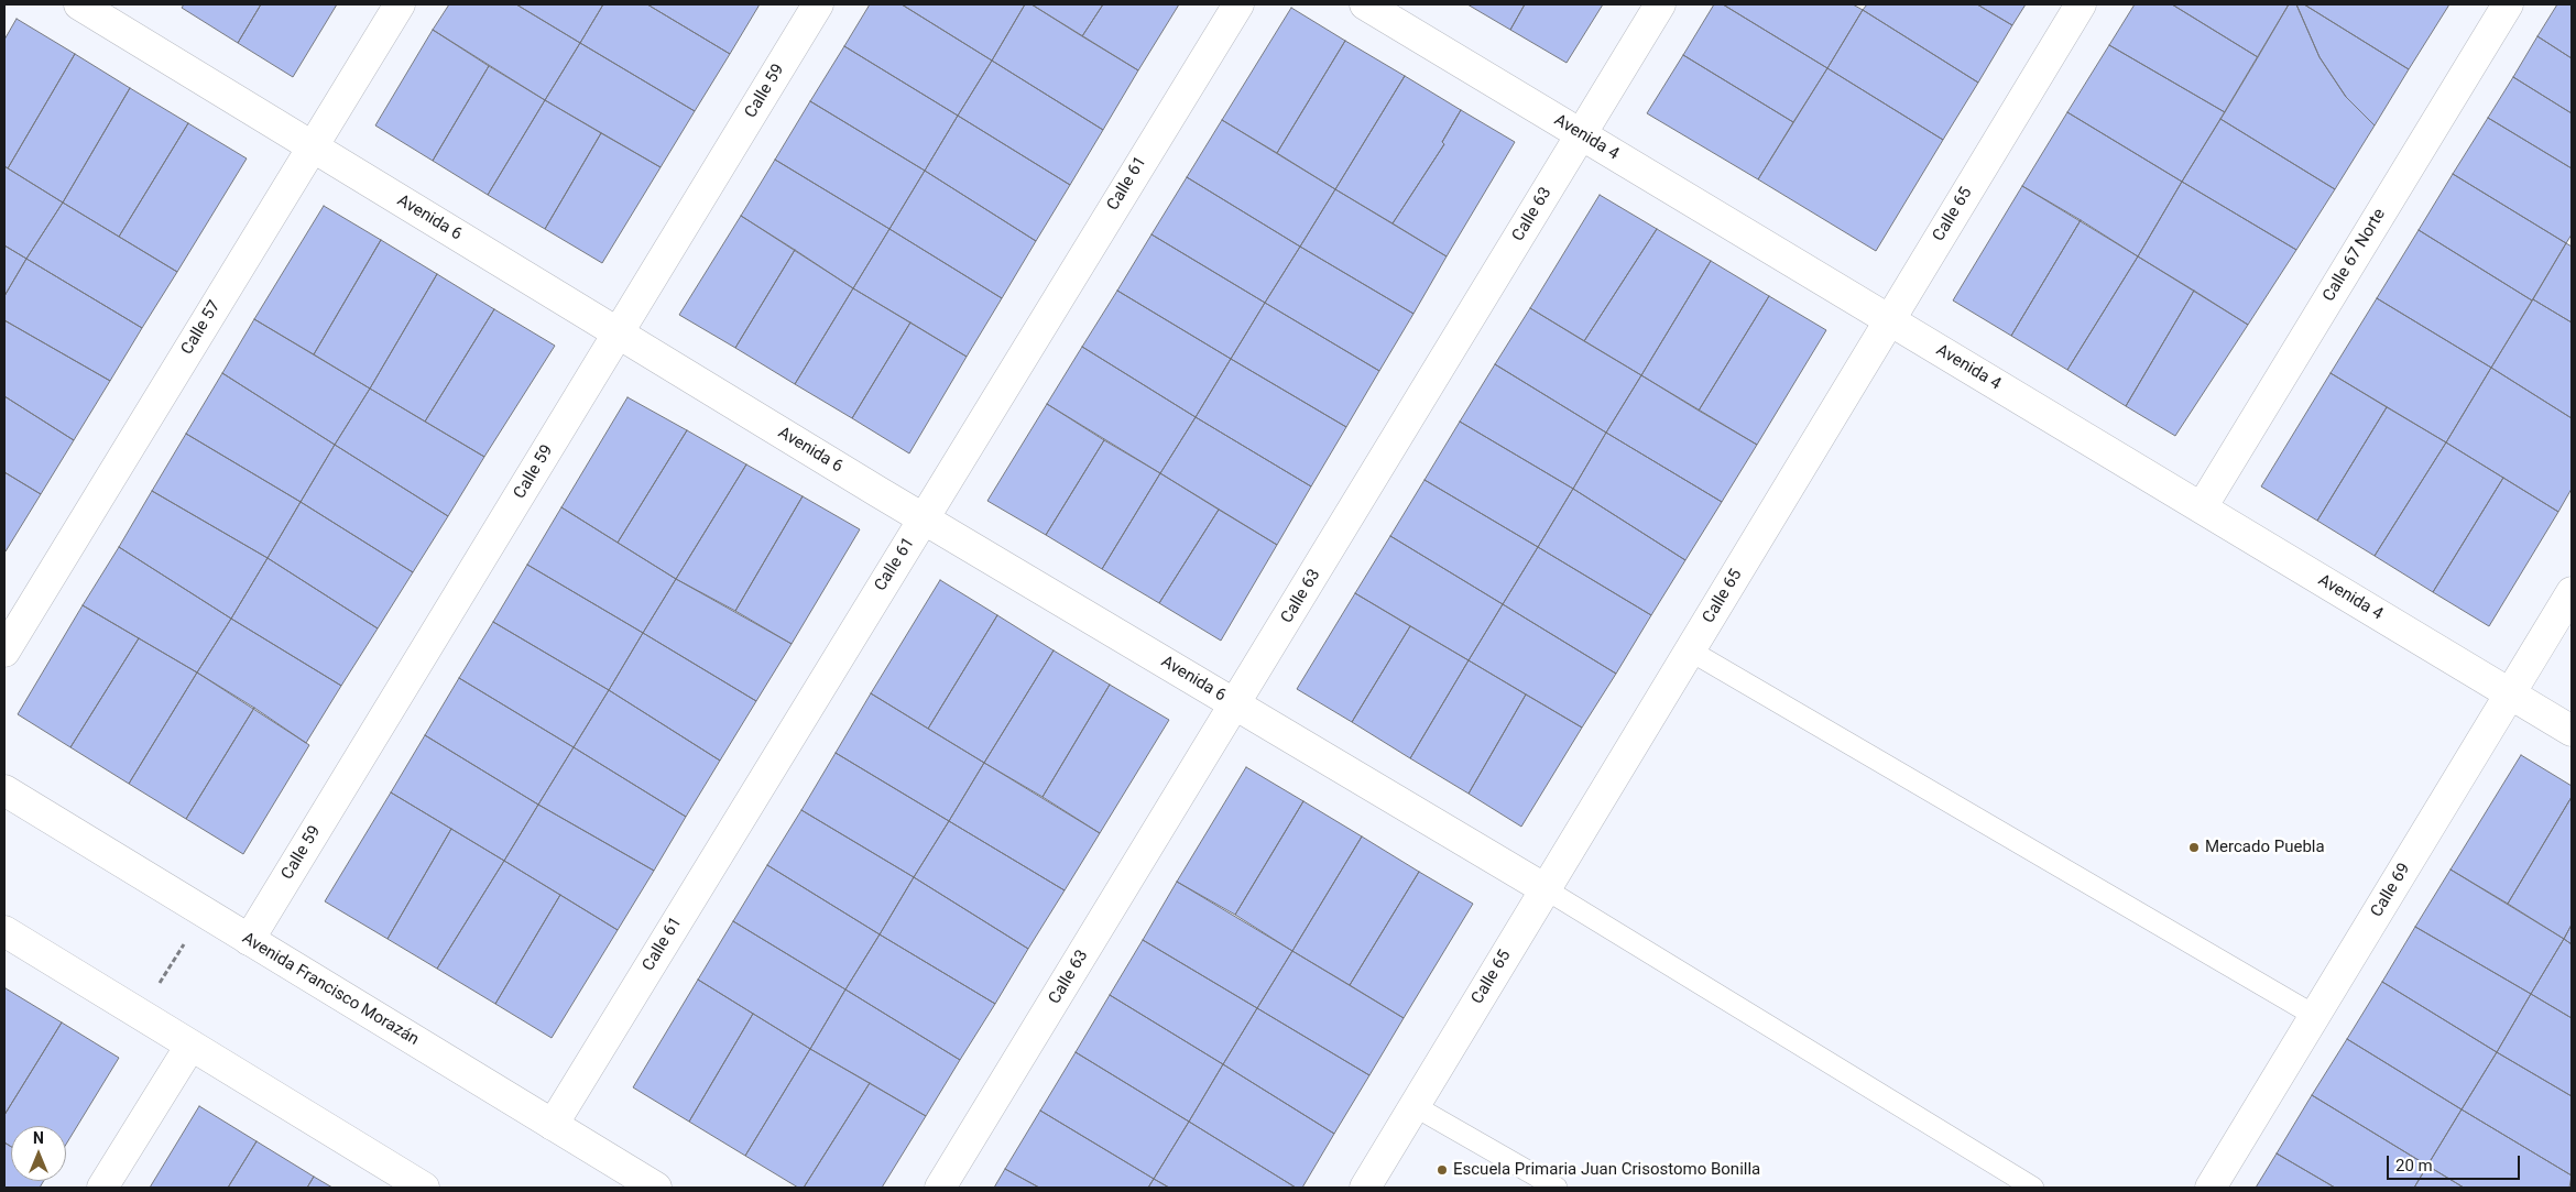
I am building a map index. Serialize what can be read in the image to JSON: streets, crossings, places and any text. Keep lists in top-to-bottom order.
{
  "streets": {
    "street": [
      "Calle 59",
      "Avenida 4",
      "Calle 61",
      "Calle 63",
      "Calle 65",
      "Avenida 6",
      "Calle 67 Norte",
      "Calle 57",
      "Calle 69",
      "Avenida Francisco Morazán"
    ]
  },
  "crossings": [
    ["Calle 59", "Avenida 6"],
    ["Calle 59", "Avenida Francisco Morazán"],
    ["Avenida 4", "Calle 63"],
    ["Avenida 4", "Calle 65"],
    ["Avenida 4", "Calle 67 Norte"],
    ["Avenida 4", "Calle 69"],
    ["Calle 61", "Avenida 6"],
    ["Calle 61", "Avenida Francisco Morazán"],
    ["Calle 63", "Avenida 6"],
    ["Calle 65", "Avenida 6"],
    ["Avenida 6", "Calle 57"]
  ],
  "places": ["Mercado Puebla", "Escuela Primaria Juan Crisostomo Bonilla"],
  "scale_bar": "20 m",
  "north": "top"
}
